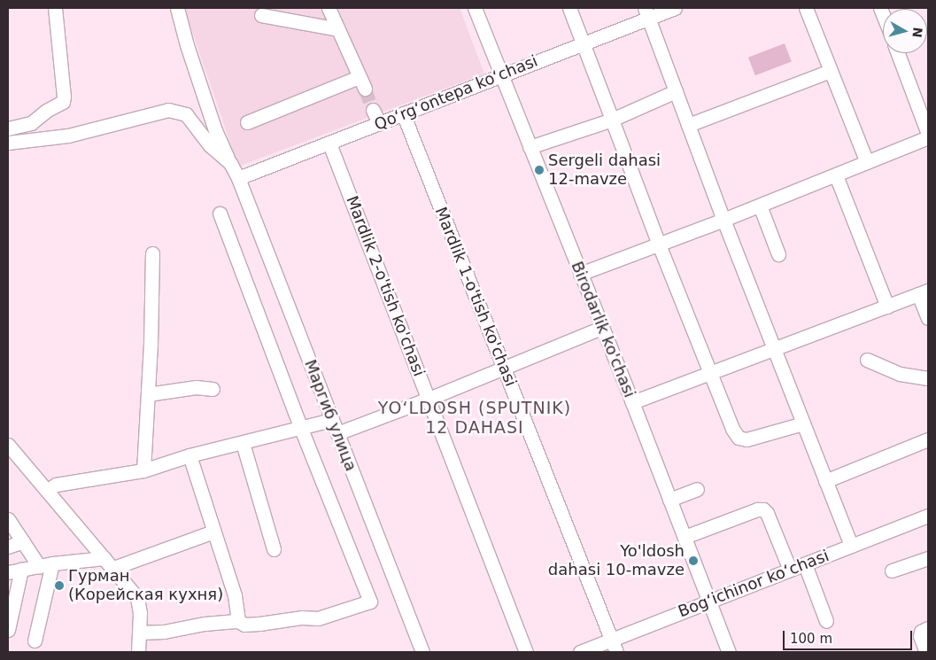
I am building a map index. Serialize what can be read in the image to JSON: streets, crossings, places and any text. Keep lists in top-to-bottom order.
{
  "streets": {
    "street": [
      "Qoʻrgʻontepa koʻchasi",
      "Mardlik 2-o'tish ko'chasi",
      "Mardlik 1-o'tish ko'chasi",
      "Birodarlik ko'chasi",
      "Маргиб улица",
      "Bogʻichinor koʻchasi"
    ]
  },
  "crossings": [
    ["Qoʻrgʻontepa koʻchasi", "Mardlik 2-o'tish ko'chasi"],
    ["Qoʻrgʻontepa koʻchasi", "Mardlik 1-o'tish ko'chasi"],
    ["Qoʻrgʻontepa koʻchasi", "Birodarlik ko'chasi"],
    ["Qoʻrgʻontepa koʻchasi", "Маргиб улица"],
    ["Mardlik 1-o'tish ko'chasi", "Bogʻichinor koʻchasi"],
    ["Birodarlik ko'chasi", "Bogʻichinor koʻchasi"]
  ],
  "districts": ["YO‘LDOSH (SPUTNIK) 12 DAHASI"],
  "places": ["Sergeli dahasi 12-mavze", "Yo'ldosh dahasi 10-mavze", "Гурман (Корейская кухня)"],
  "scale_bar": "100 m",
  "north": "right"
}
